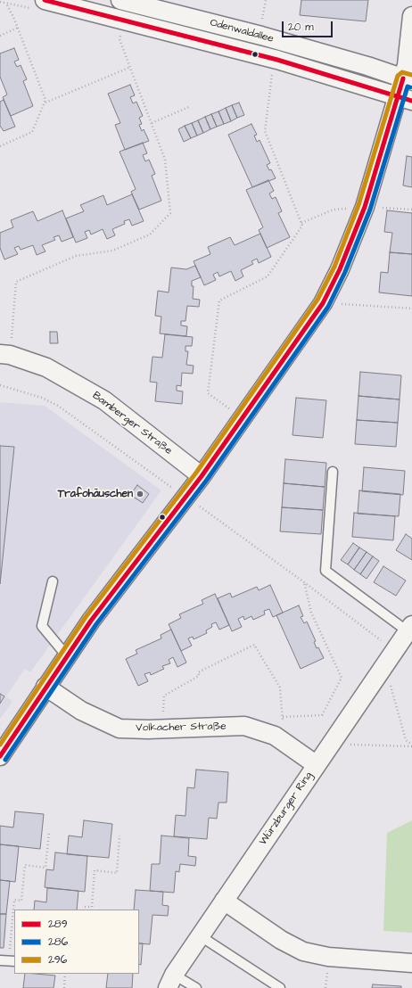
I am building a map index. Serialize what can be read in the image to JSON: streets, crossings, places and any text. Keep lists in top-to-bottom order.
{
  "streets": {
    "street": [
      "Odenwaldallee",
      "Bamberger Straße",
      "Volkacher Straße",
      "Würzburger Ring"
    ]
  },
  "crossings": [
    ["Volkacher Straße", "Würzburger Ring"]
  ],
  "places": ["Trafohäuschen"],
  "lines": ["transit line 289", "transit line 296", "transit line 286"],
  "legend": ["289", "286", "296"],
  "scale_bar": "20 m"
}
